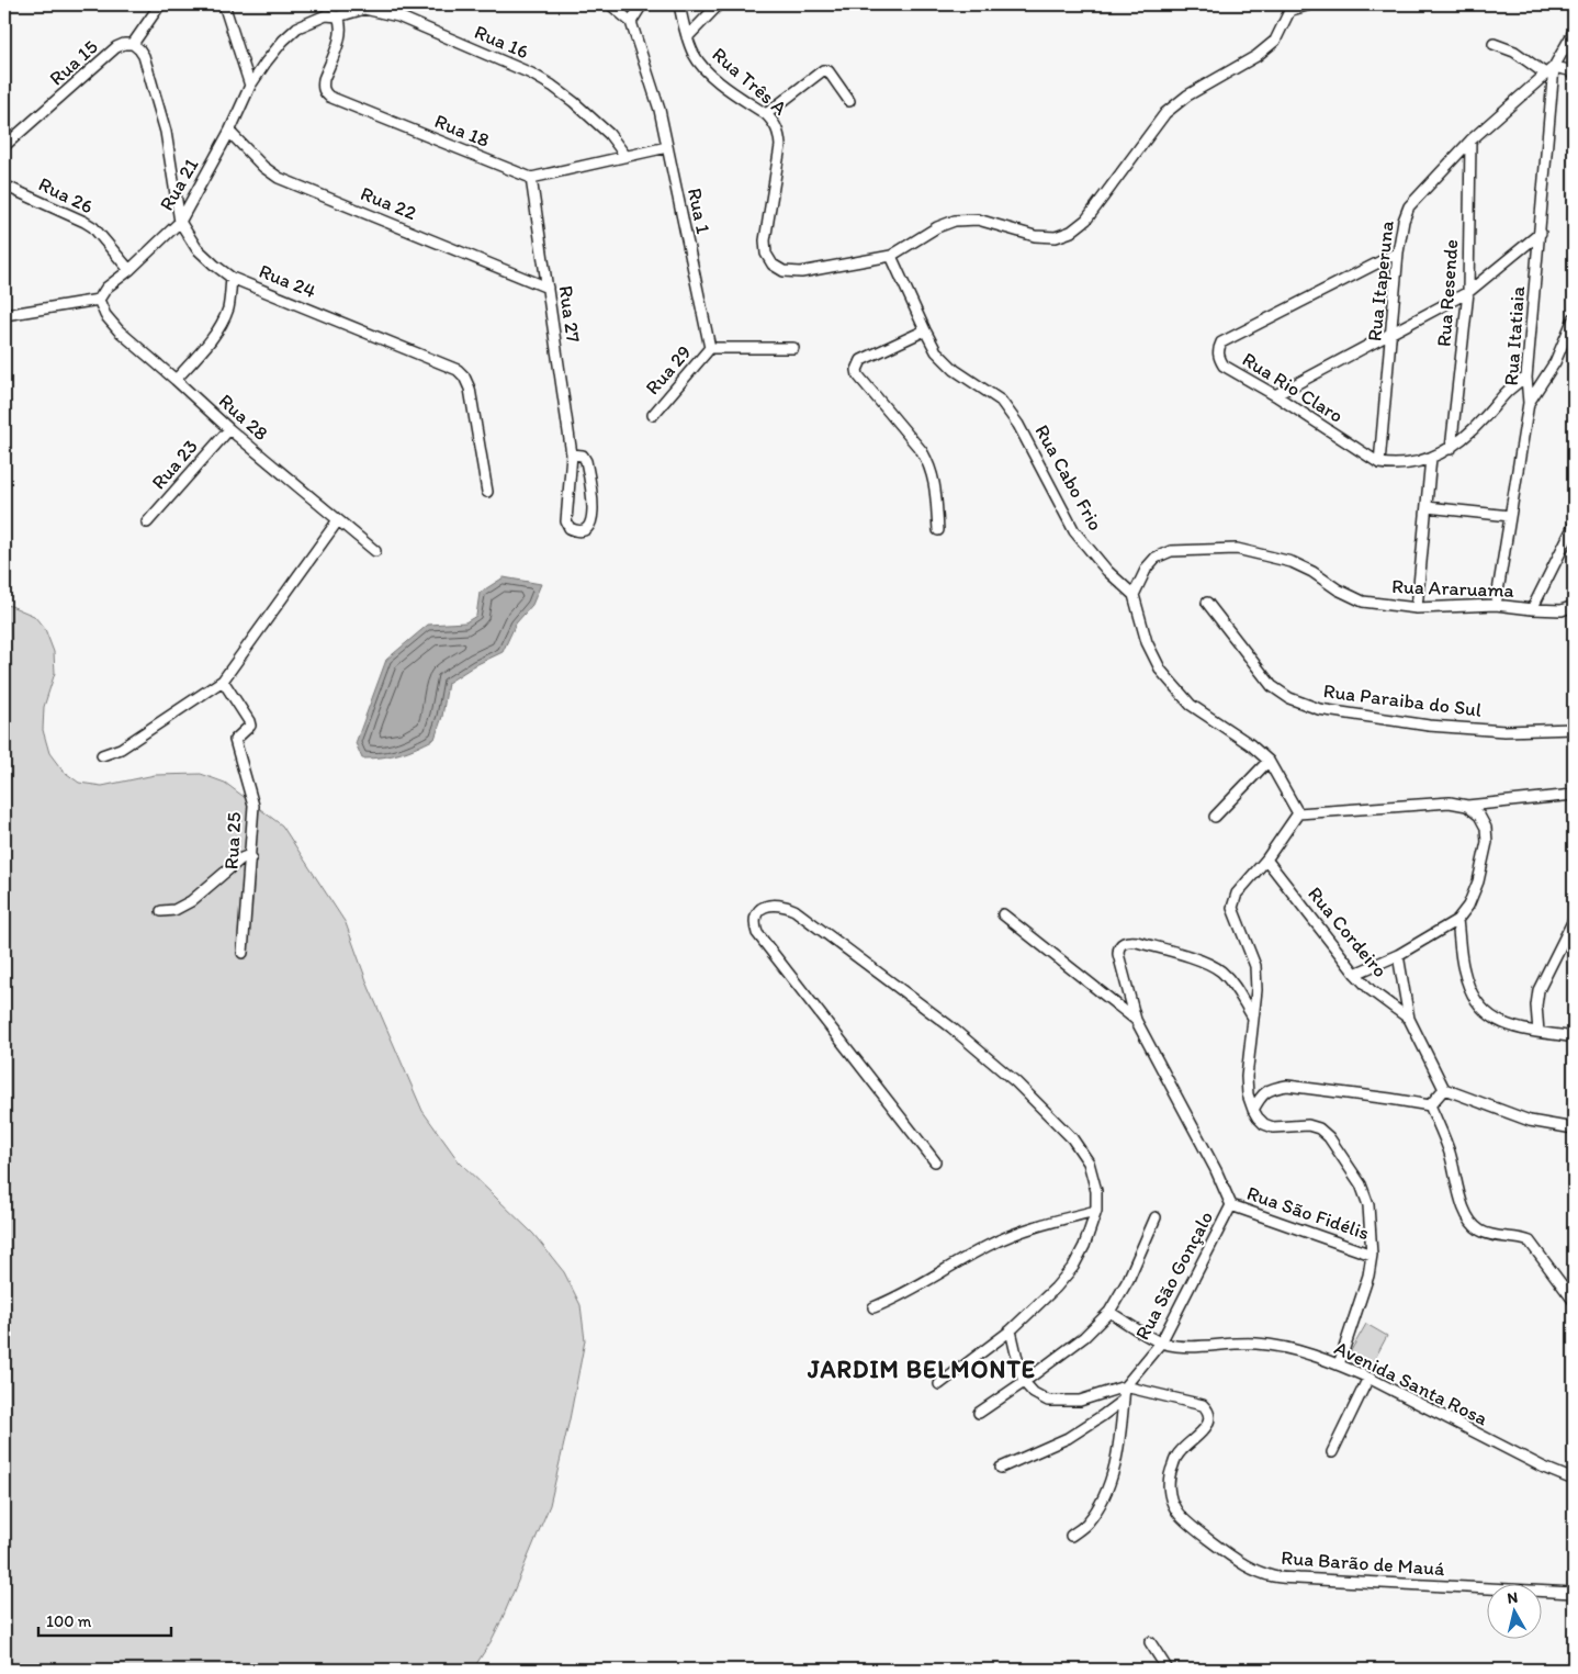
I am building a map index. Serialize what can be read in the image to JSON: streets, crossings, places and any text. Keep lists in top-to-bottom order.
{
  "streets": {
    "street": [
      "Rua 16",
      "Rua 15",
      "Rua Três A",
      "Rua 18",
      "Rua 21",
      "Rua 26",
      "Rua 22",
      "Rua 1",
      "Rua 24",
      "Rua Itaperuna",
      "Rua Resende",
      "Rua 27",
      "Rua Itatiaia",
      "Rua 29",
      "Rua Rio Claro",
      "Rua 28",
      "Rua 23",
      "Rua Cabo Frio",
      "Rua Araruama",
      "Rua Paraiba do Sul",
      "Rua 25",
      "Rua Cordeiro",
      "Rua São Fidélis",
      "Rua São Gonçalo",
      "Avenida Santa Rosa",
      "Rua Barão de Mauá"
    ]
  },
  "crossings": [
    ["Rua 16", "Rua 18"],
    ["Rua 16", "Rua 21"],
    ["Rua 15", "Rua 24"],
    ["Rua Três A", "Rua Cabo Frio"],
    ["Rua 18", "Rua 21"],
    ["Rua 18", "Rua 27"],
    ["Rua 21", "Rua 26"],
    ["Rua 21", "Rua 22"],
    ["Rua 21", "Rua 24"],
    ["Rua 21", "Rua 28"],
    ["Rua 22", "Rua 27"],
    ["Rua 1", "Rua 29"],
    ["Rua Itaperuna", "Rua Resende"],
    ["Rua Itaperuna", "Rua Itatiaia"],
    ["Rua Itaperuna", "Rua Rio Claro"],
    ["Rua Itatiaia", "Rua Araruama"],
    ["Rua 28", "Rua 23"],
    ["Rua Cabo Frio", "Rua Araruama"],
    ["Rua São Fidélis", "Rua São Gonçalo"],
    ["Rua São Gonçalo", "Avenida Santa Rosa"],
    ["Rua São Gonçalo", "Rua Barão de Mauá"]
  ],
  "districts": ["JARDIM BELMONTE"],
  "scale_bar": "100 m",
  "north": "top"
}
